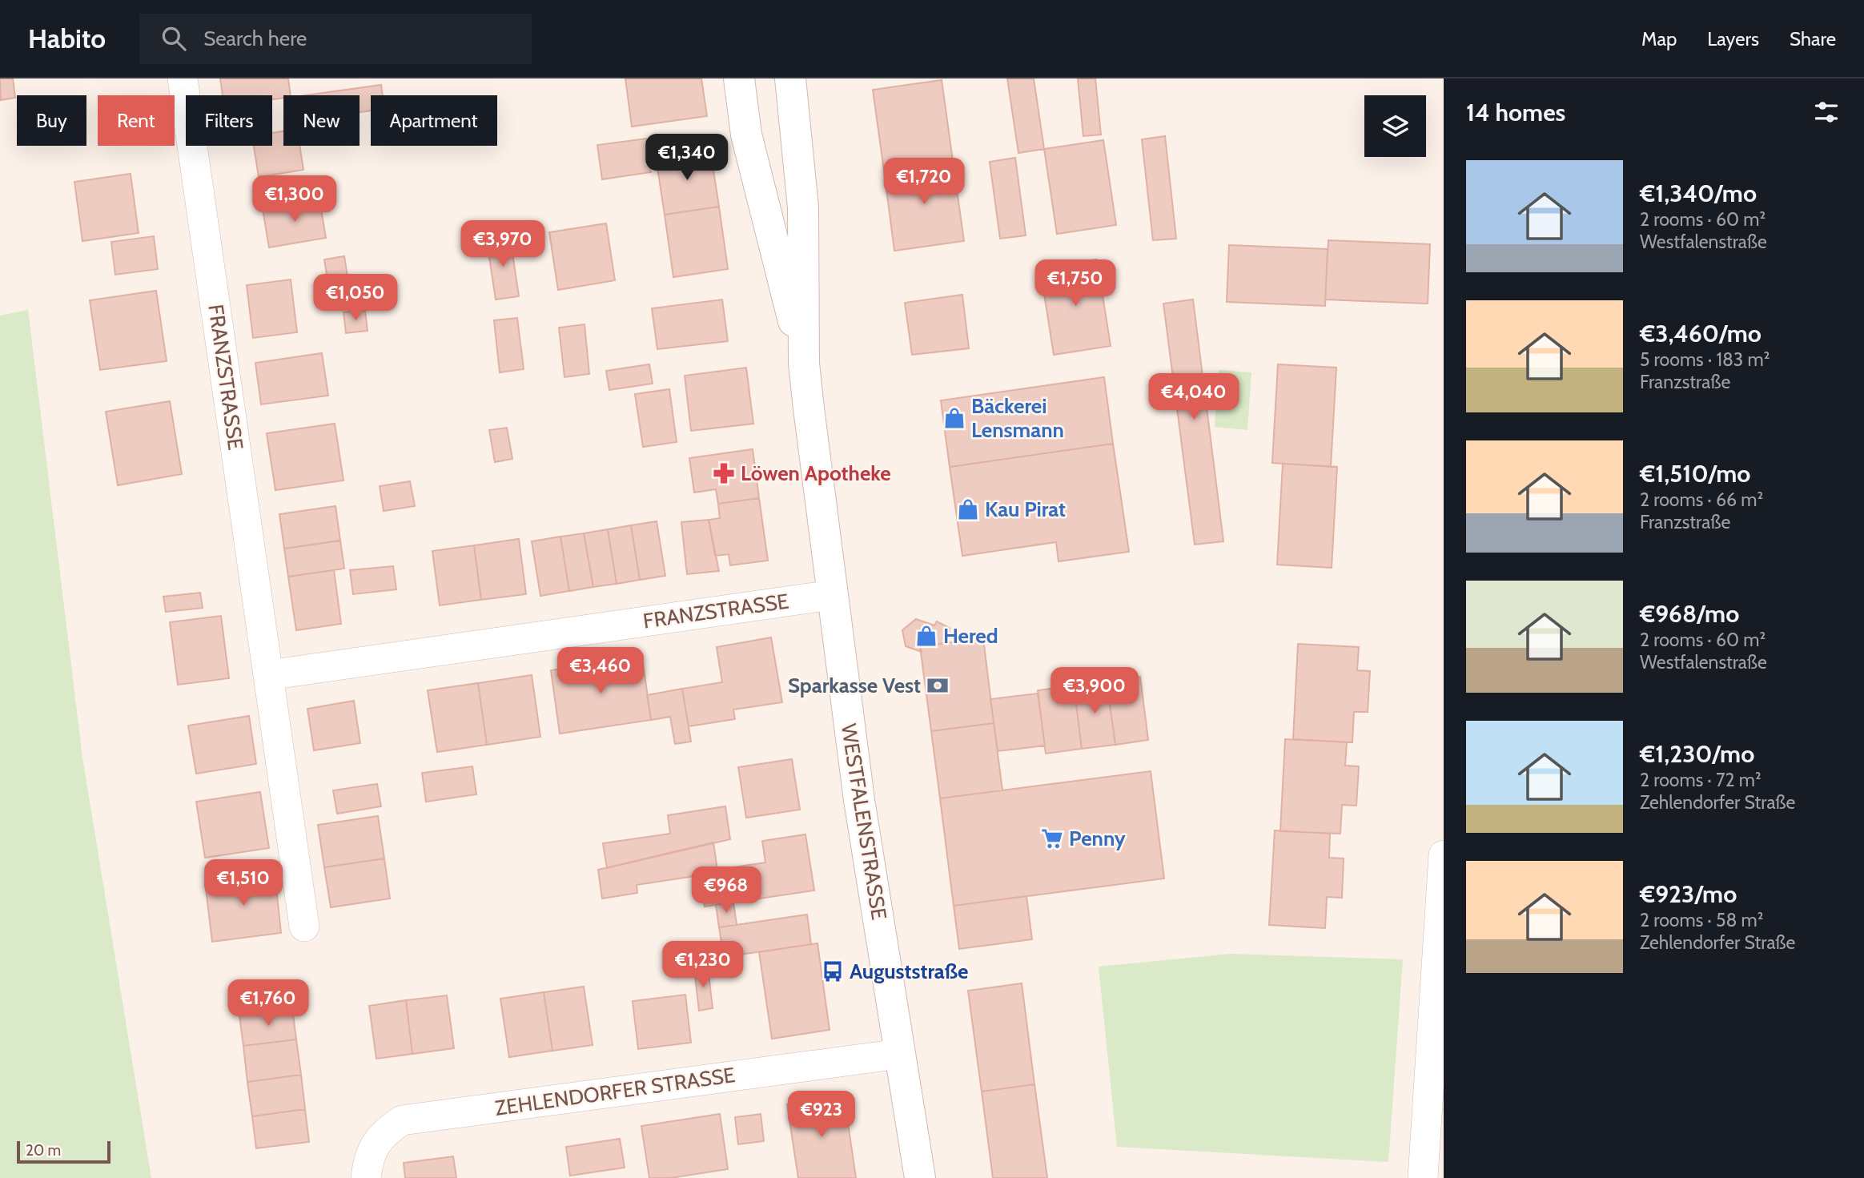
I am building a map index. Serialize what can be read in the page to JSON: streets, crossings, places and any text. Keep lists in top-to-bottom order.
{
  "streets": {
    "main road": ["WESTFALENSTRASSE"],
    "street": ["FRANZSTRASSE", "ZEHLENDORFER STRASSE"]
  },
  "crossings": [
    ["FRANZSTRASSE", "WESTFALENSTRASSE"],
    ["WESTFALENSTRASSE", "ZEHLENDORFER STRASSE"]
  ],
  "places": {
    "shop": ["Bäckerei Lensmann", "Kau Pirat", "Hered"],
    "pharmacy": ["Löwen Apotheke"],
    "bank": ["Sparkasse Vest"],
    "supermarket": ["Penny"],
    "bus stop": ["Auguststraße"]
  },
  "scale_bar": "20 m",
  "page": {
    "header": "Habito",
    "search": "Search here",
    "nav": ["Map", "Layers", "Share"],
    "heading": "14 homes",
    "chip": [
      "Buy",
      "Rent",
      "Filters",
      "New",
      "Apartment"
    ],
    "price": [
      "€1,340",
      "€1,720",
      "€1,300",
      "€3,970",
      "€1,750",
      "€1,050",
      "€4,040",
      "€3,460",
      "€3,900",
      "€1,510",
      "€968",
      "€1,230",
      "€1,760",
      "€923"
    ],
    "list": [
      {
        "name": "€1,340/mo",
        "note": "2 rooms · 60 m² · Westfalenstraße"
      },
      {
        "name": "€3,460/mo",
        "note": "5 rooms · 183 m² · Franzstraße"
      },
      {
        "name": "€1,510/mo",
        "note": "2 rooms · 66 m² · Franzstraße"
      },
      {
        "name": "€968/mo",
        "note": "2 rooms · 60 m² · Westfalenstraße"
      },
      {
        "name": "€1,230/mo",
        "note": "2 rooms · 72 m² · Zehlendorfer Straße"
      },
      {
        "name": "€923/mo",
        "note": "2 rooms · 58 m² · Zehlendorfer Straße"
      }
    ],
    "scale": "20 m"
  }
}
